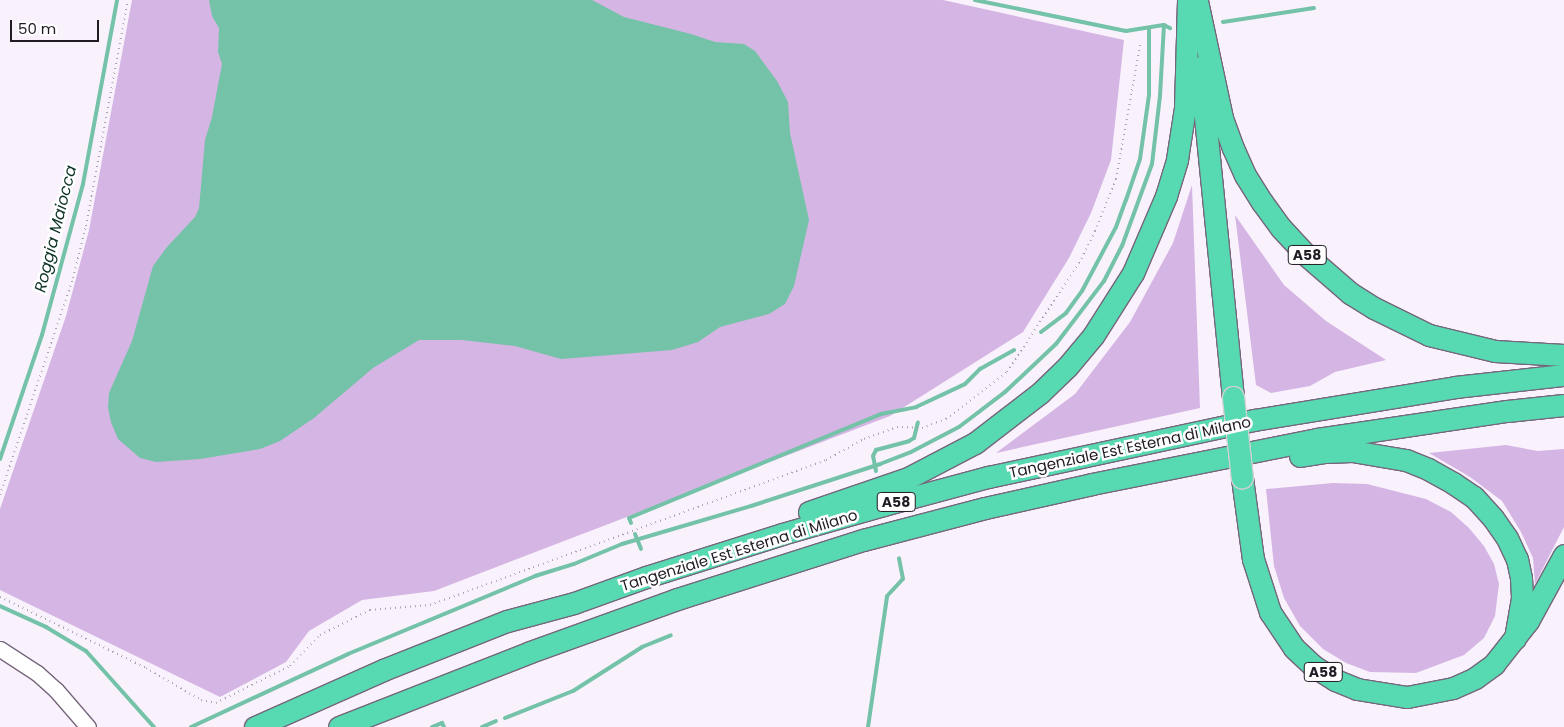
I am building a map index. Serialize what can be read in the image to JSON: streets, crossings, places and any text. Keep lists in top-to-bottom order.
{
  "streets": {
    "highway": ["A58", "Tangenziale Est Esterna di Milano"]
  },
  "crossings": [
    ["A58", "Tangenziale Est Esterna di Milano"]
  ],
  "water": ["Roggia Maiocca"],
  "scale_bar": "50 m"
}
